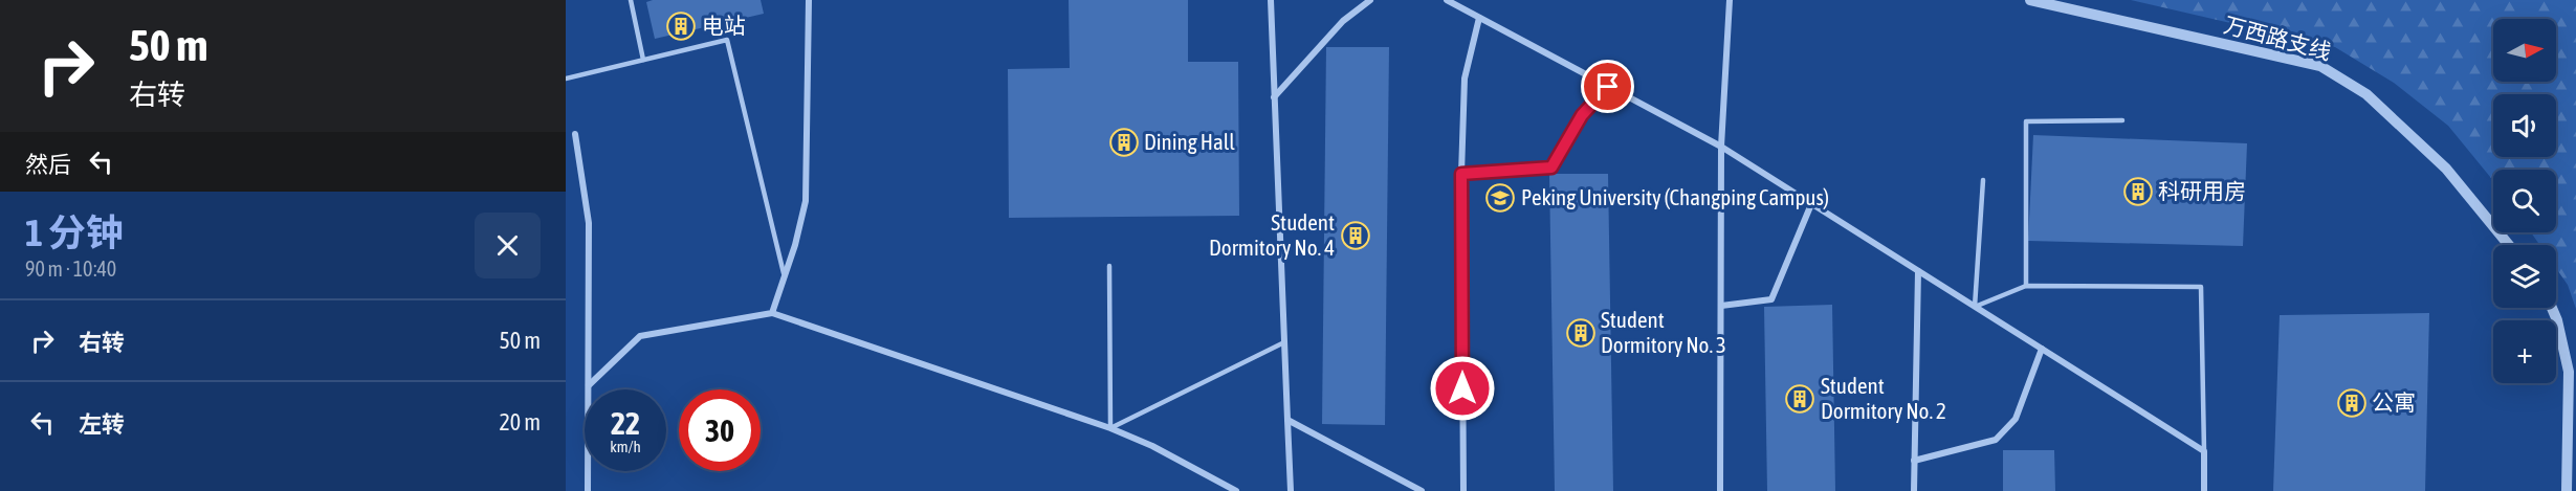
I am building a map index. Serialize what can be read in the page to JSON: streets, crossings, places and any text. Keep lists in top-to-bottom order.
{
  "streets": {
    "street": ["万西路支线"]
  },
  "places": {
    "building": [
      "电站",
      "Dining Hall",
      "科研用房",
      "Student Dormitory No. 4",
      "Student Dormitory No. 3",
      "Student Dormitory No. 2",
      "公寓"
    ],
    "school or university": ["Peking University (Changping Campus)"]
  },
  "north": "right",
  "page": {
    "turn": ["50 m", "右转"],
    "map_buttons": "+",
    "then": "然后",
    "heading": ["1 分钟", "90 m · 10:40"],
    "list": [
      {
        "name": "右转",
        "value": "50 m"
      },
      {
        "name": "左转",
        "value": "20 m"
      }
    ],
    "speed": "22 km/h",
    "limit": "30"
  }
}
